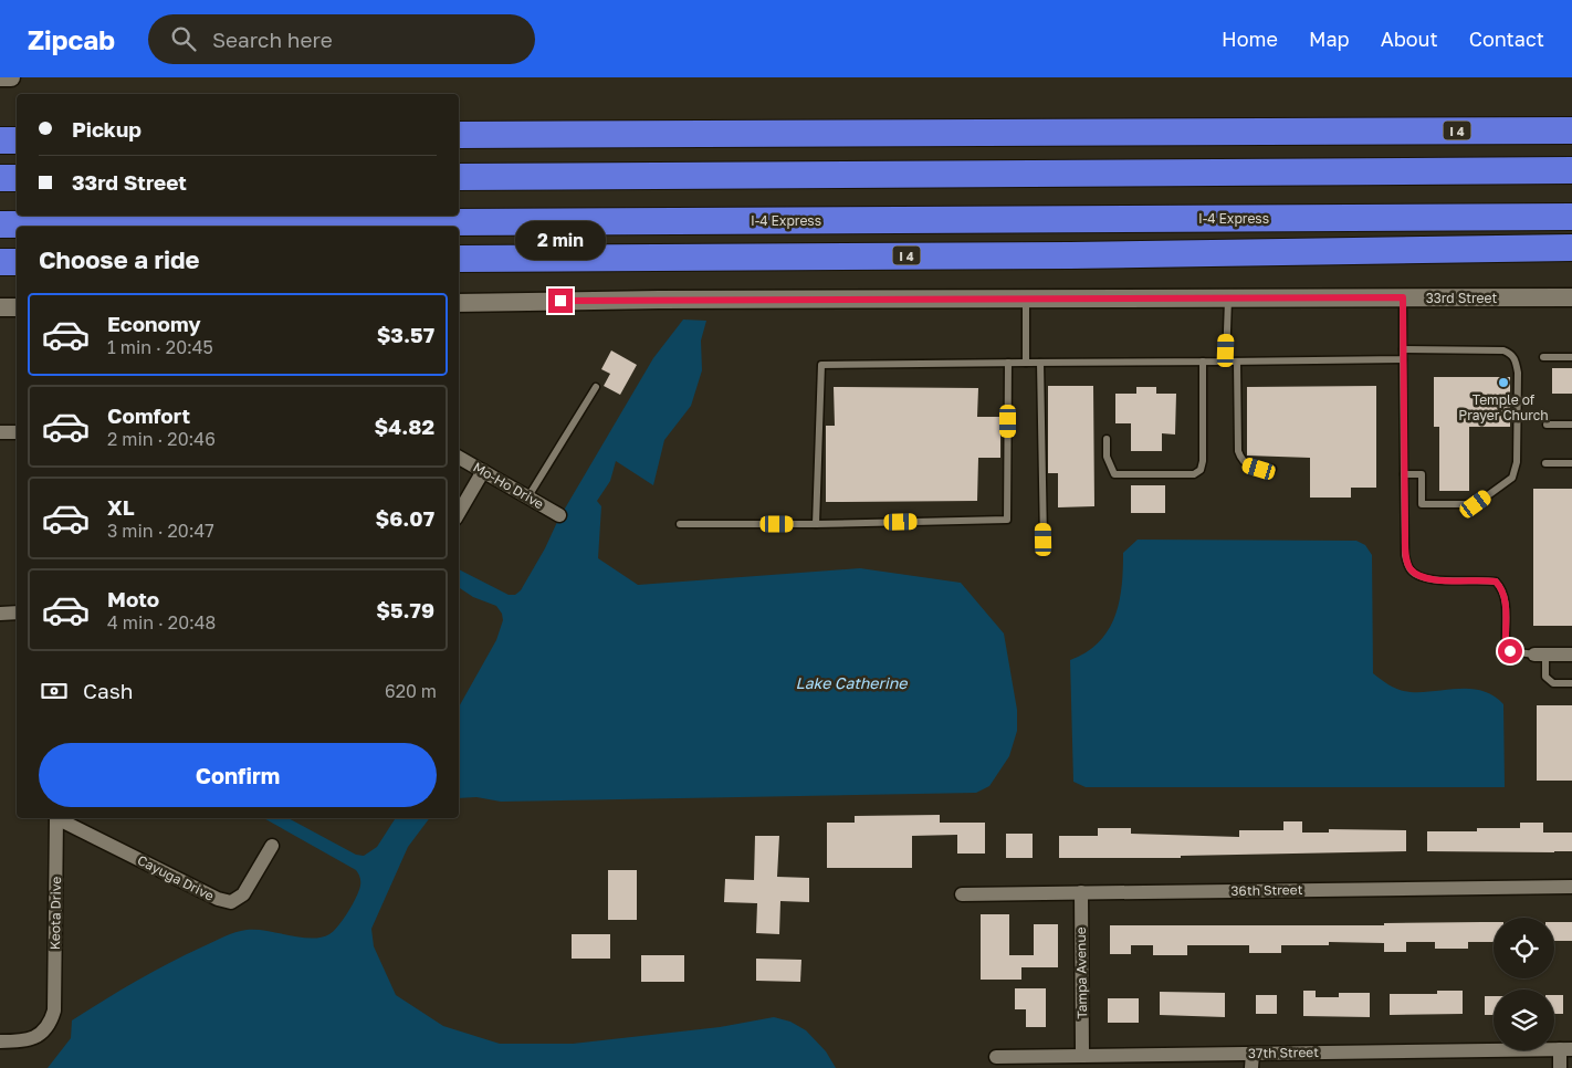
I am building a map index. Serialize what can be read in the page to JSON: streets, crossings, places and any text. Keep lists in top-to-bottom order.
{
  "streets": {
    "highway": ["I 4", "I-4 Express"],
    "street": [
      "33rd Street",
      "Mo-Ho Drive",
      "Cayuga Drive",
      "36th Street",
      "Keota Drive",
      "Tampa Avenue",
      "37th Street"
    ]
  },
  "crossings": [
    ["36th Street", "Tampa Avenue"],
    ["Tampa Avenue", "37th Street"]
  ],
  "water": ["Lake Catherine"],
  "places": ["Temple of Prayer Church"],
  "page": {
    "header": "Zipcab",
    "search": "Search here",
    "nav": [
      "Home",
      "Map",
      "About",
      "Contact"
    ],
    "banner": ["Pickup", "33rd Street"],
    "bubble": "2 min",
    "heading": "Choose a ride",
    "list": [
      {
        "name": "Economy",
        "note": "1 min · 20:45",
        "value": "$3.57"
      },
      {
        "name": "Comfort",
        "note": "2 min · 20:46",
        "value": "$4.82"
      },
      {
        "name": "XL",
        "note": "3 min · 20:47",
        "value": "$6.07"
      },
      {
        "name": "Moto",
        "note": "4 min · 20:48",
        "value": "$5.79"
      }
    ],
    "pay": ["Cash", "620 m"],
    "buttons": "Confirm"
  }
}
